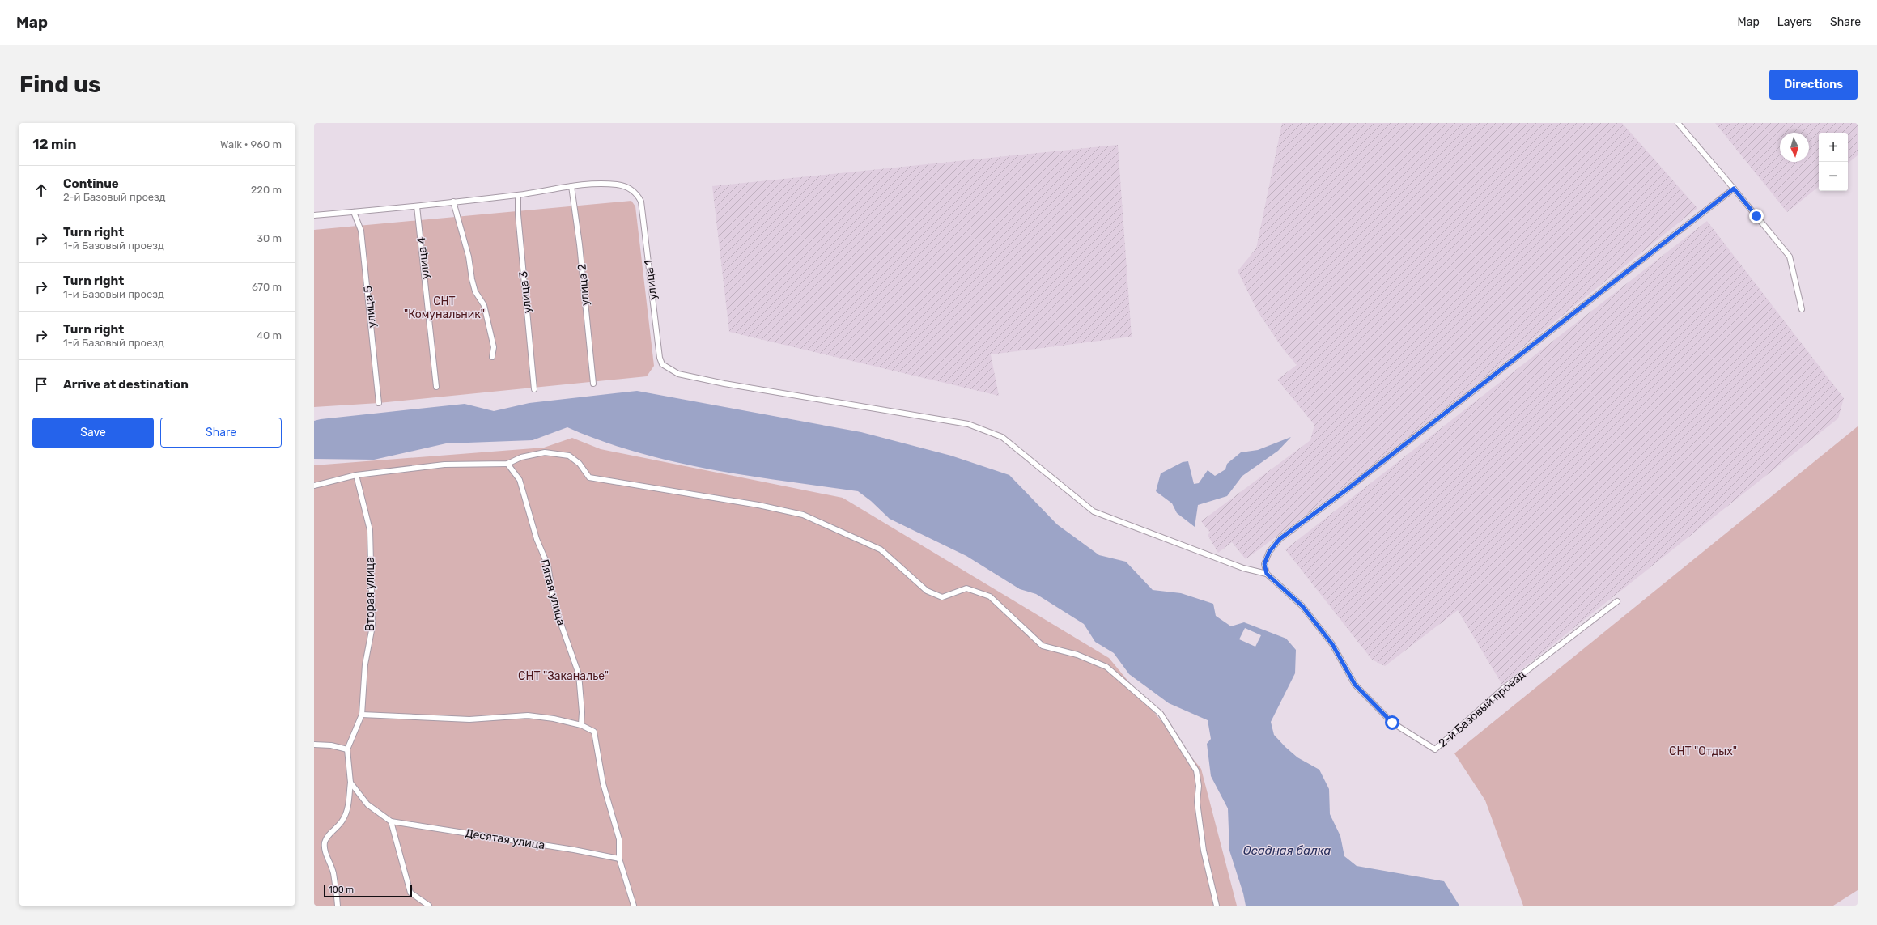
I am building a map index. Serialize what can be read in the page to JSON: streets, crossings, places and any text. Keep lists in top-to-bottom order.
{
  "streets": {
    "street": [
      "улица 4",
      "улица 1",
      "улица 2",
      "улица 3",
      "улица 5",
      "Пятая улица",
      "Вторая улица",
      "2-й Базовый проезд",
      "Десятая улица"
    ]
  },
  "crossings": [
    ["улица 1", "улица 2"],
    ["улица 1", "2-й Базовый проезд"]
  ],
  "water": ["Осадная балка"],
  "parks": ["СНТ \"Комунальник\"", "СНТ \"Заканалье\"", "СНТ \"Отдых\""],
  "scale_bar": "100 m",
  "north": "bottom",
  "page": {
    "header": "Map",
    "nav": ["Map", "Layers", "Share"],
    "buttons": [
      "Directions",
      ["Save", "Share"]
    ],
    "title": "Find us",
    "heading": ["12 min", "Walk · 960 m"],
    "map_buttons": ["+", "−"],
    "list": [
      ["Continue", "2-й Базовый проезд", "220 m"],
      ["Turn right", "1-й Базовый проезд", "30 m"],
      ["Turn right", "1-й Базовый проезд", "670 m"],
      ["Turn right", "1-й Базовый проезд", "40 m"],
      "Arrive at destination"
    ],
    "scale": "100 m"
  }
}
